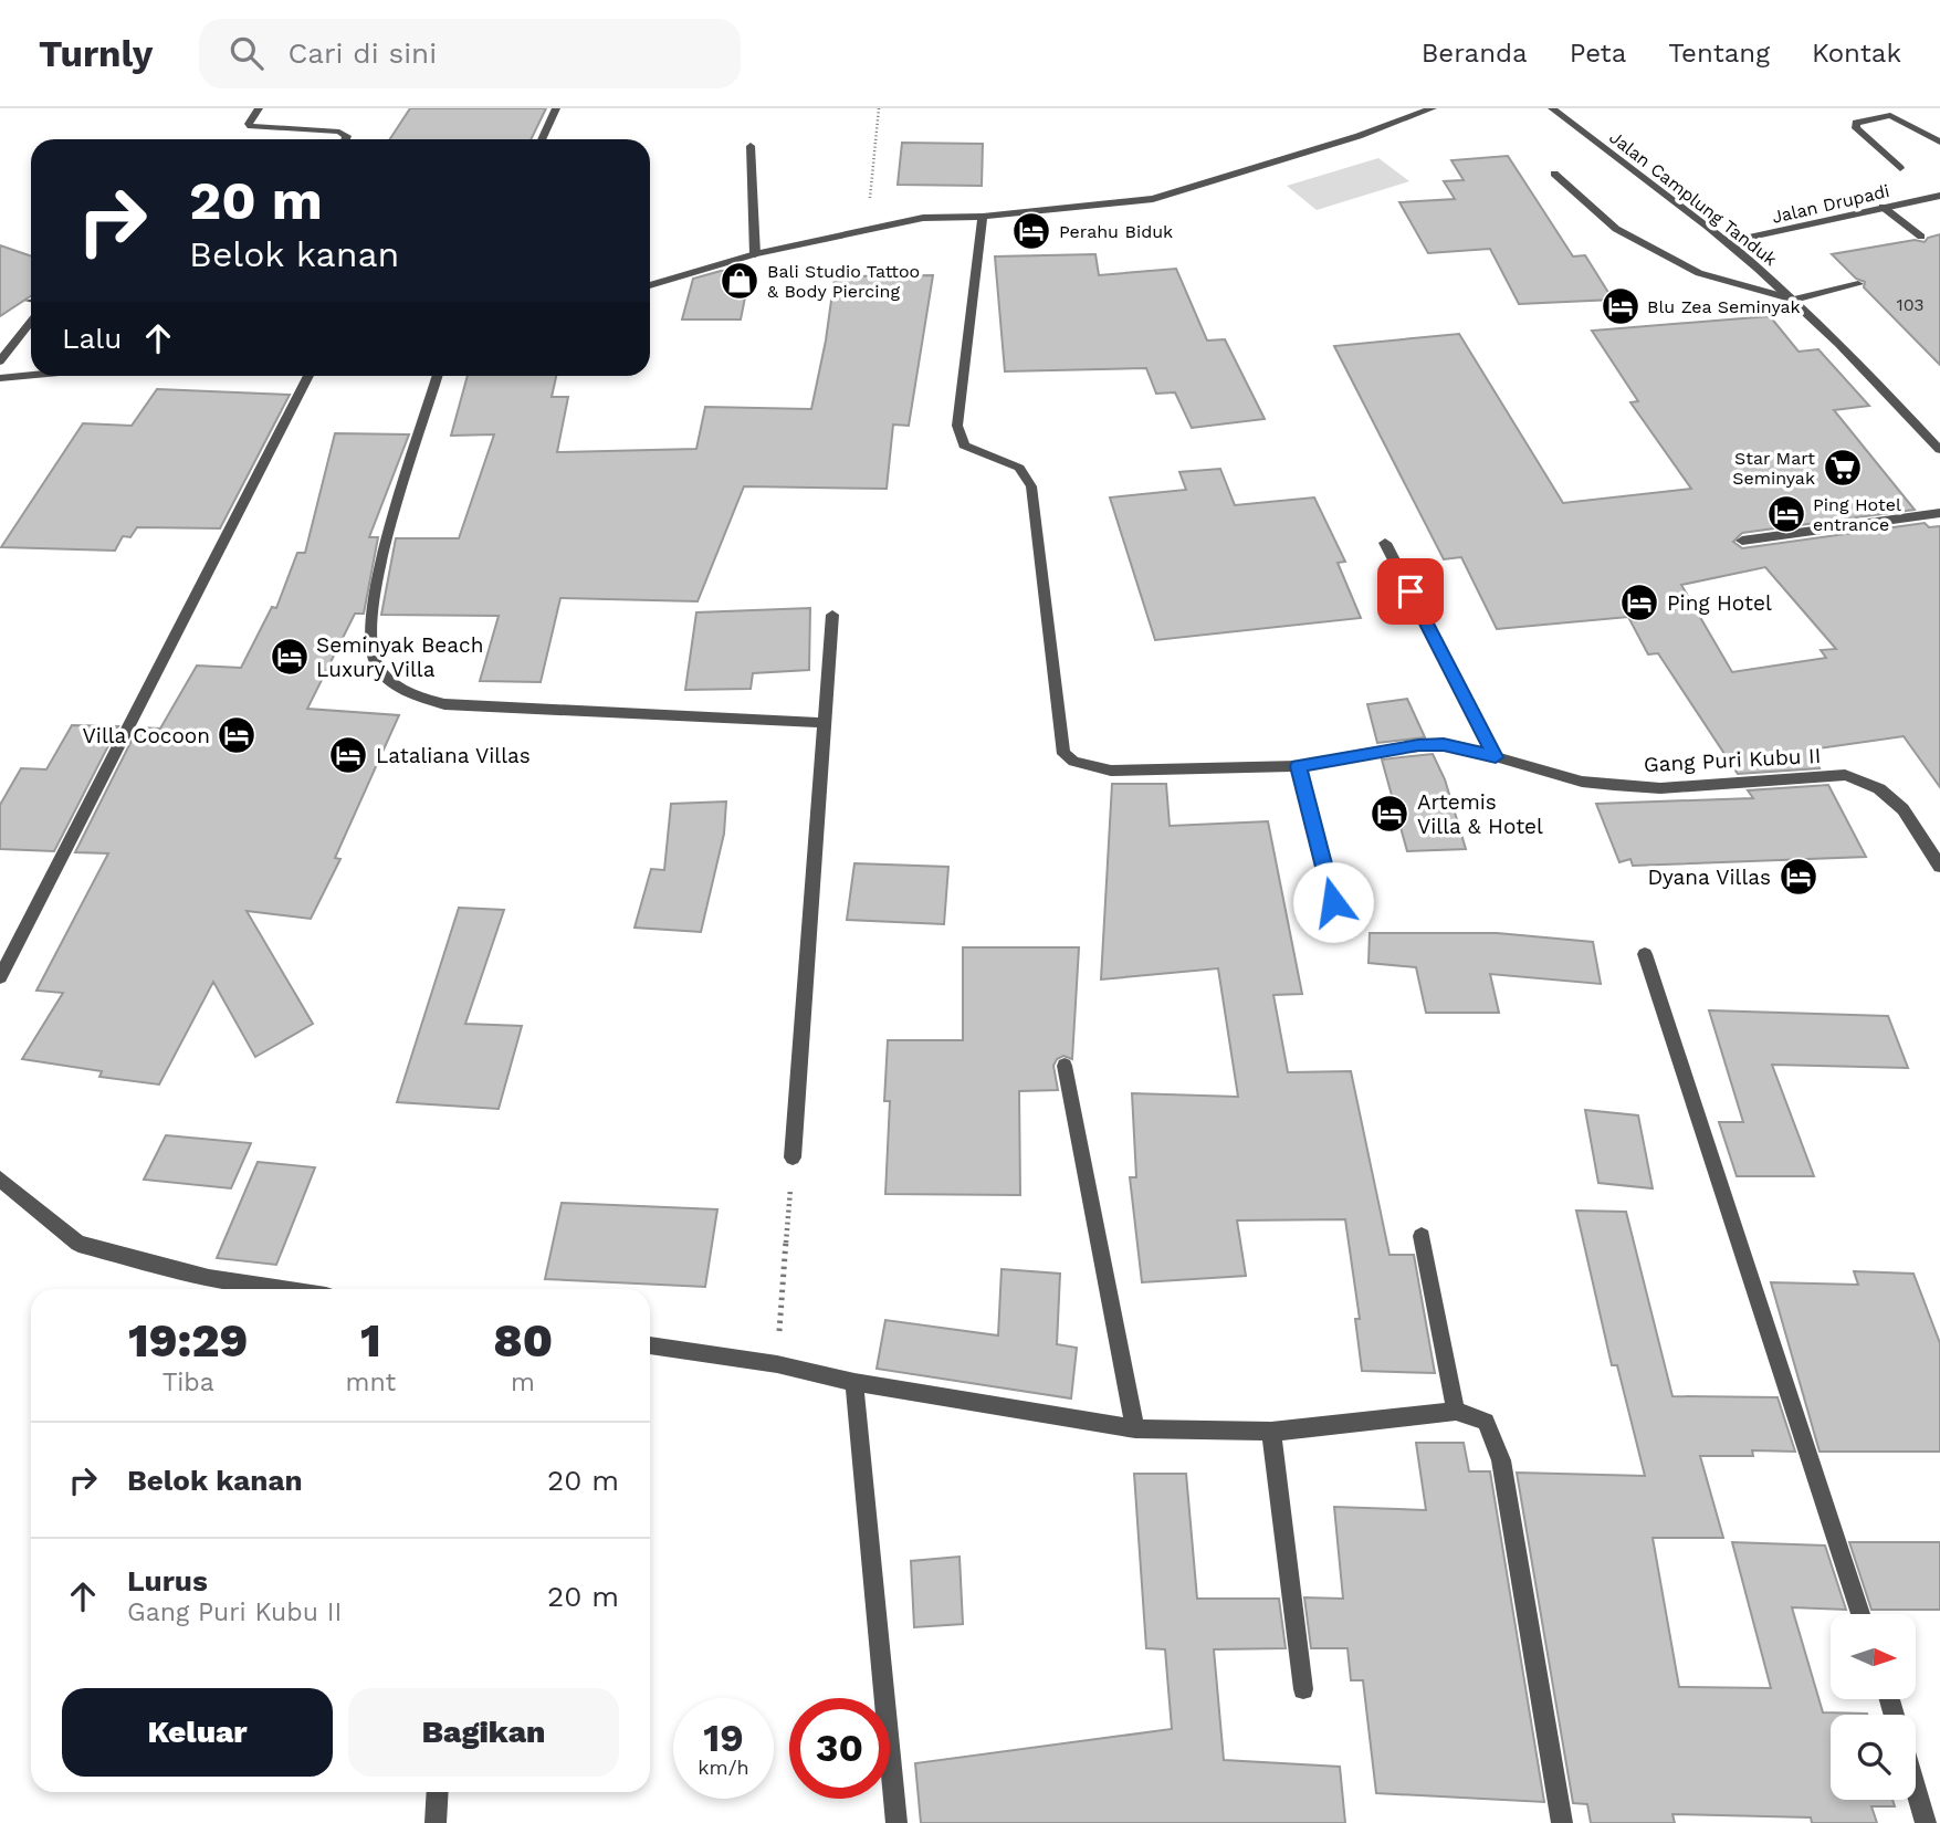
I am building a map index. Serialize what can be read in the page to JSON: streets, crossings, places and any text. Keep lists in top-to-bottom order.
{
  "streets": {
    "street": ["Jalan Camplung Tanduk", "Jalan Drupadi", "Gang Puri Kubu II"]
  },
  "crossings": [
    ["Jalan Camplung Tanduk", "Jalan Drupadi"]
  ],
  "places": {
    "hotel": [
      "Perahu Biduk",
      "Blu Zea Seminyak",
      "Ping Hotel entrance",
      "Ping Hotel",
      "Seminyak Beach Luxury Villa",
      "Villa Cocoon",
      "Lataliana Villas",
      "Artemis Villa & Hotel",
      "Dyana Villas"
    ],
    "shop": ["Bali Studio Tattoo & Body Piercing"],
    "supermarket": ["Star Mart Seminyak"]
  },
  "house_numbers": ["103"],
  "north": "right",
  "page": {
    "header": "Turnly",
    "search": "Cari di sini",
    "nav": [
      "Beranda",
      "Peta",
      "Tentang",
      "Kontak"
    ],
    "turn": ["20 m", "Belok kanan"],
    "then": "Lalu",
    "eta": [
      "19:29",
      "Tiba",
      "1",
      "mnt",
      "80",
      "m"
    ],
    "list": [
      {
        "name": "Belok kanan",
        "value": "20 m"
      },
      {
        "name": "Lurus",
        "note": "Gang Puri Kubu II",
        "value": "20 m"
      }
    ],
    "buttons": ["Keluar", "Bagikan"],
    "speed": "19 km/h",
    "limit": "30"
  }
}
